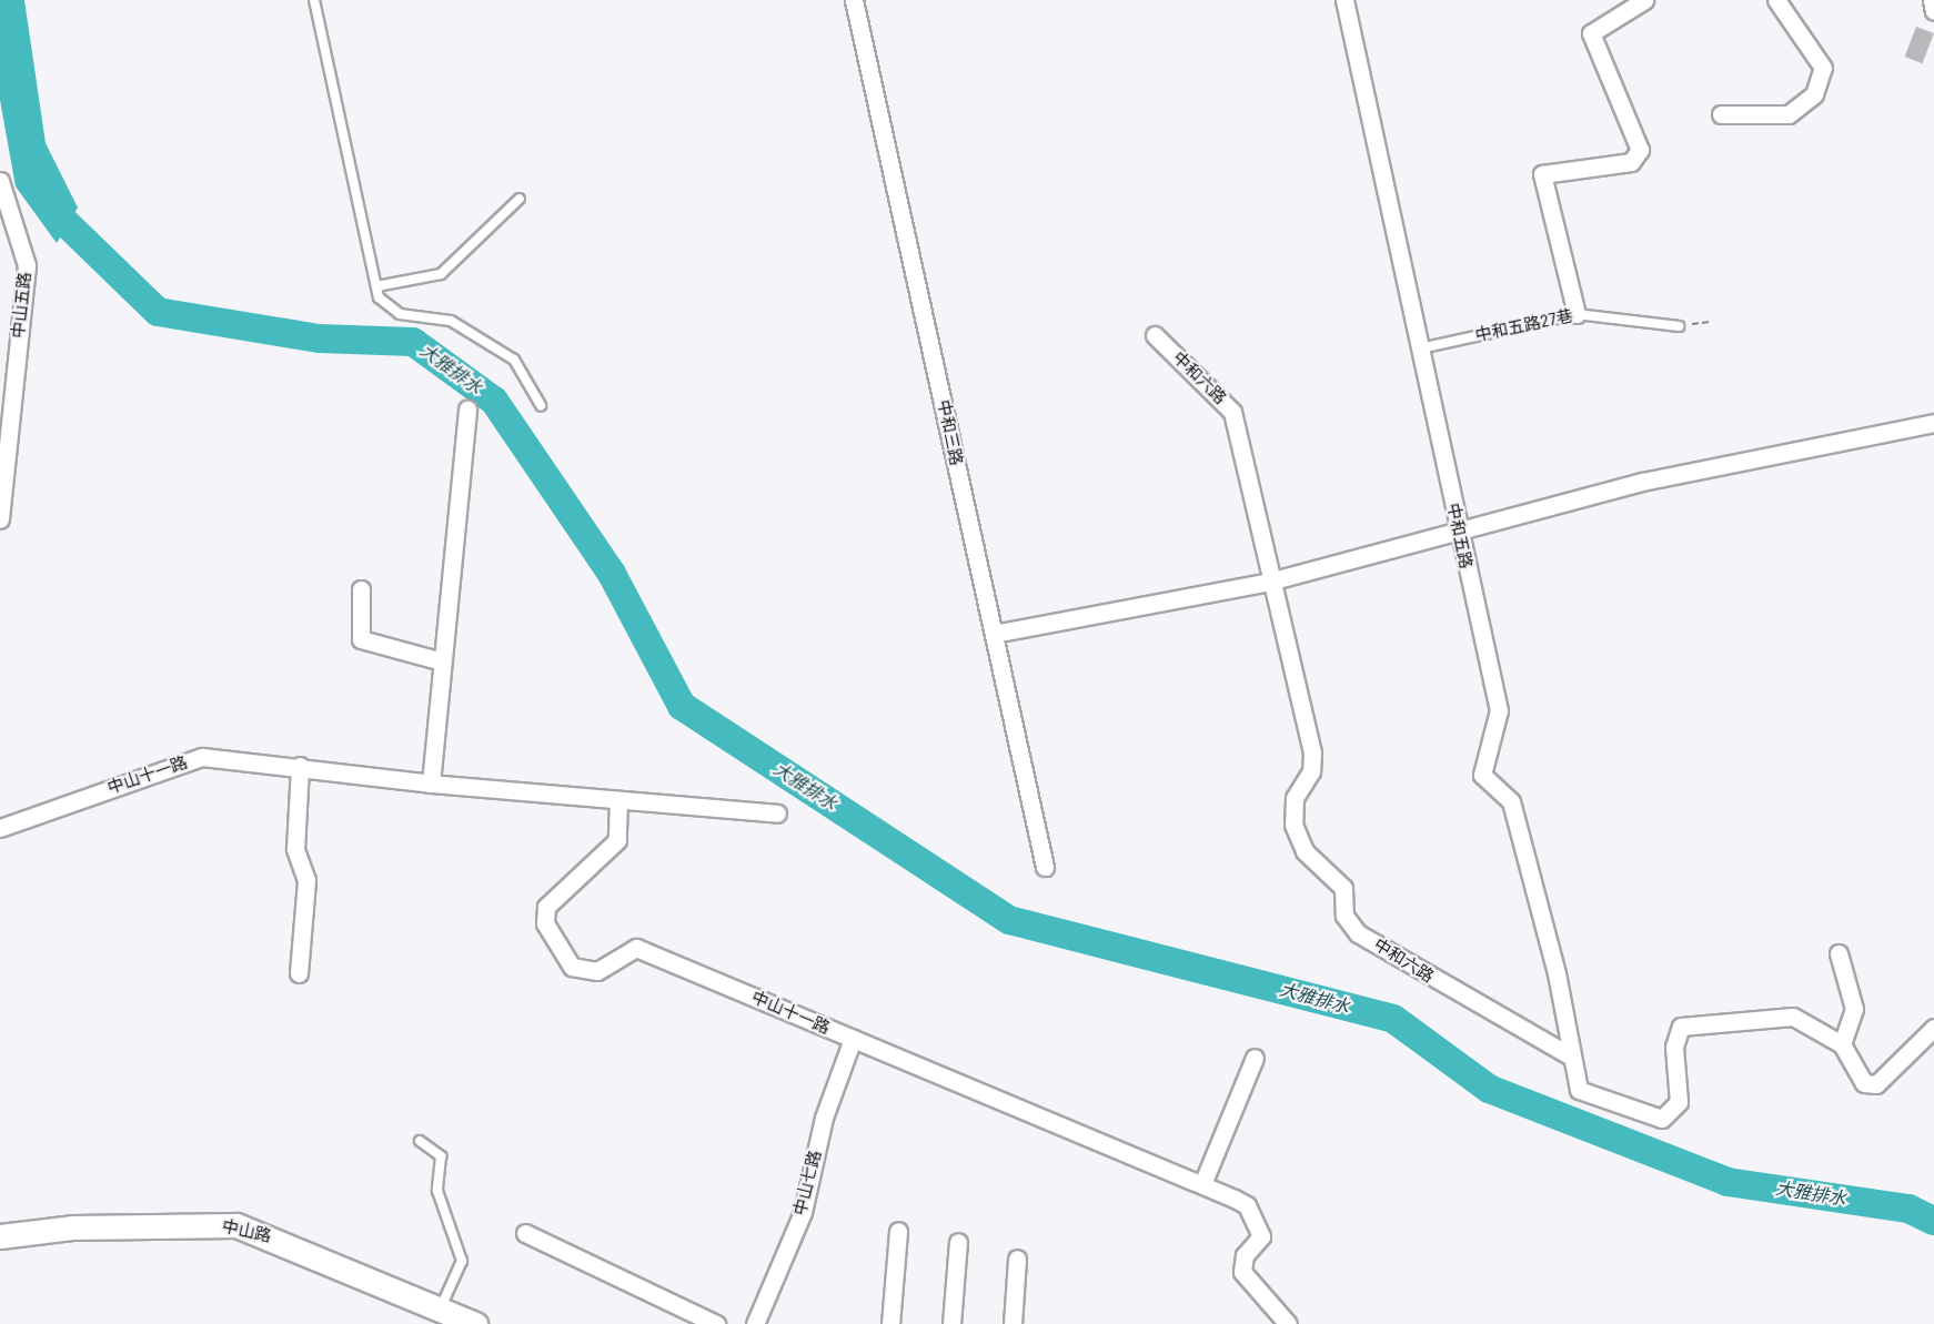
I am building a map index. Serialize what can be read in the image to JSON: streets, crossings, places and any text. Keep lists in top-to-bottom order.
{
  "streets": {
    "main road": ["中山路"],
    "street": [
      "中山五路",
      "中和六路",
      "中和三路",
      "中和五路",
      "中山十一路",
      "中山七路"
    ],
    "lane": ["中和五路27巷"]
  },
  "crossings": [
    ["中和五路27巷", "中和五路"],
    ["中和六路", "中和五路"],
    ["中山十一路", "中山七路"]
  ],
  "water": ["大雅排水"]
}
